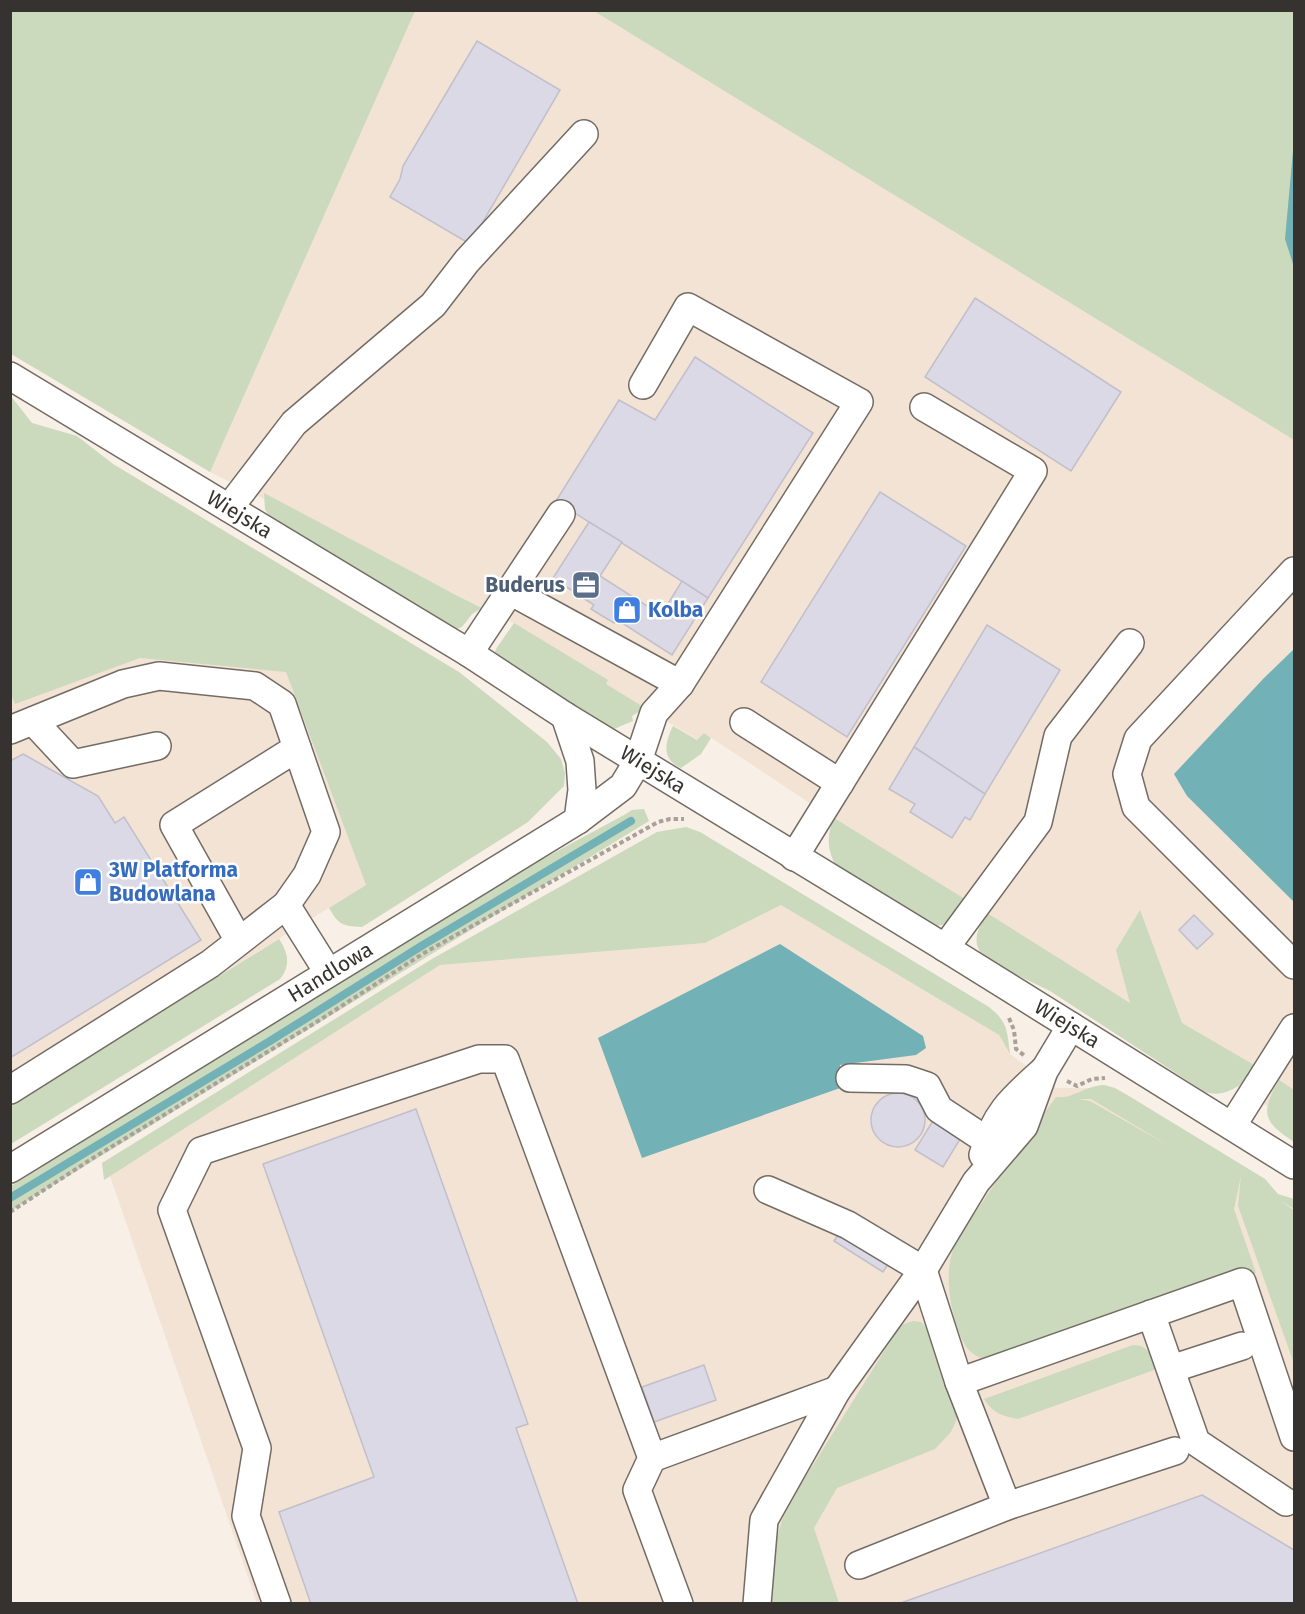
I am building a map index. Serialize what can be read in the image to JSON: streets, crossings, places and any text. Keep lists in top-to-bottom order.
{
  "streets": {
    "street": ["Wiejska", "Handlowa"]
  },
  "crossings": [
    ["Wiejska", "Handlowa"]
  ],
  "places": {
    "office": ["Buderus"],
    "shop": ["Kolba", "3W Platforma Budowlana"]
  }
}
